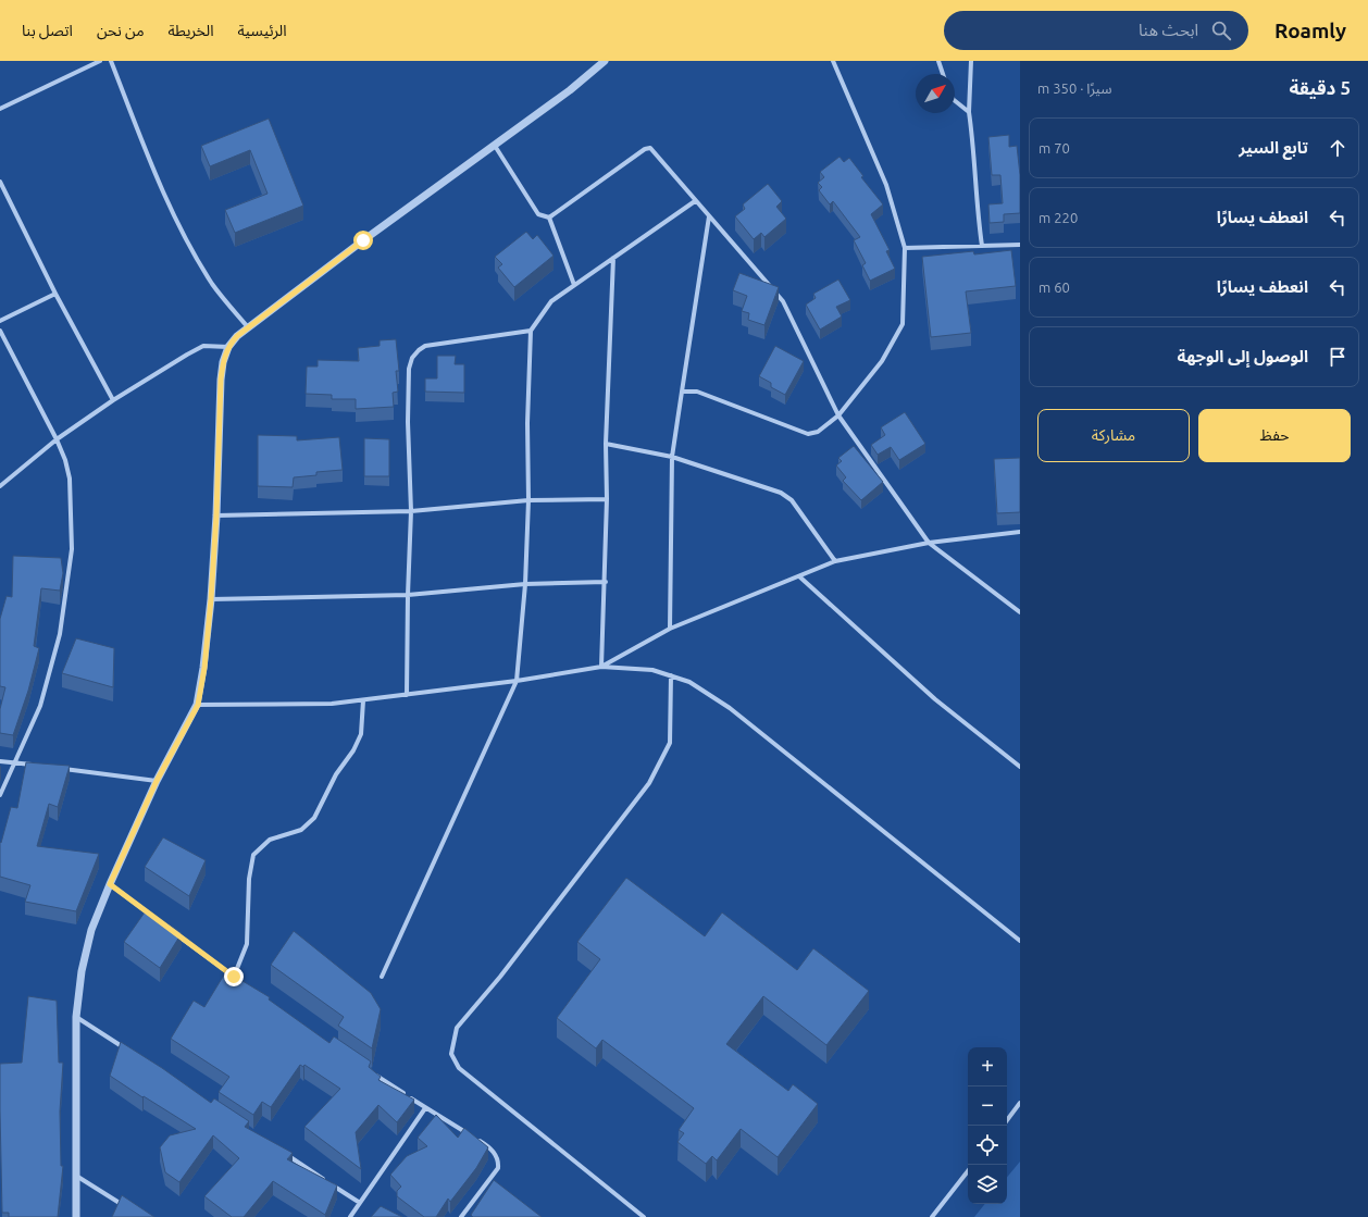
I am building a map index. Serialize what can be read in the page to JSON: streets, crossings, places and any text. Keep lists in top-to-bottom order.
{
  "north": "top right",
  "page": {
    "header": "Roamly",
    "search": "ابحث هنا",
    "nav": [
      "الرئيسية",
      "الخريطة",
      "من نحن",
      "اتصل بنا"
    ],
    "heading": ["5 دقيقة", "سيرًا · 350 m"],
    "list": [
      ["تابع السير", "70 m"],
      ["انعطف يسارًا", "220 m"],
      ["انعطف يسارًا", "60 m"],
      "الوصول إلى الوجهة"
    ],
    "buttons": ["حفظ", "مشاركة"],
    "map_buttons": ["+", "−"]
  }
}
